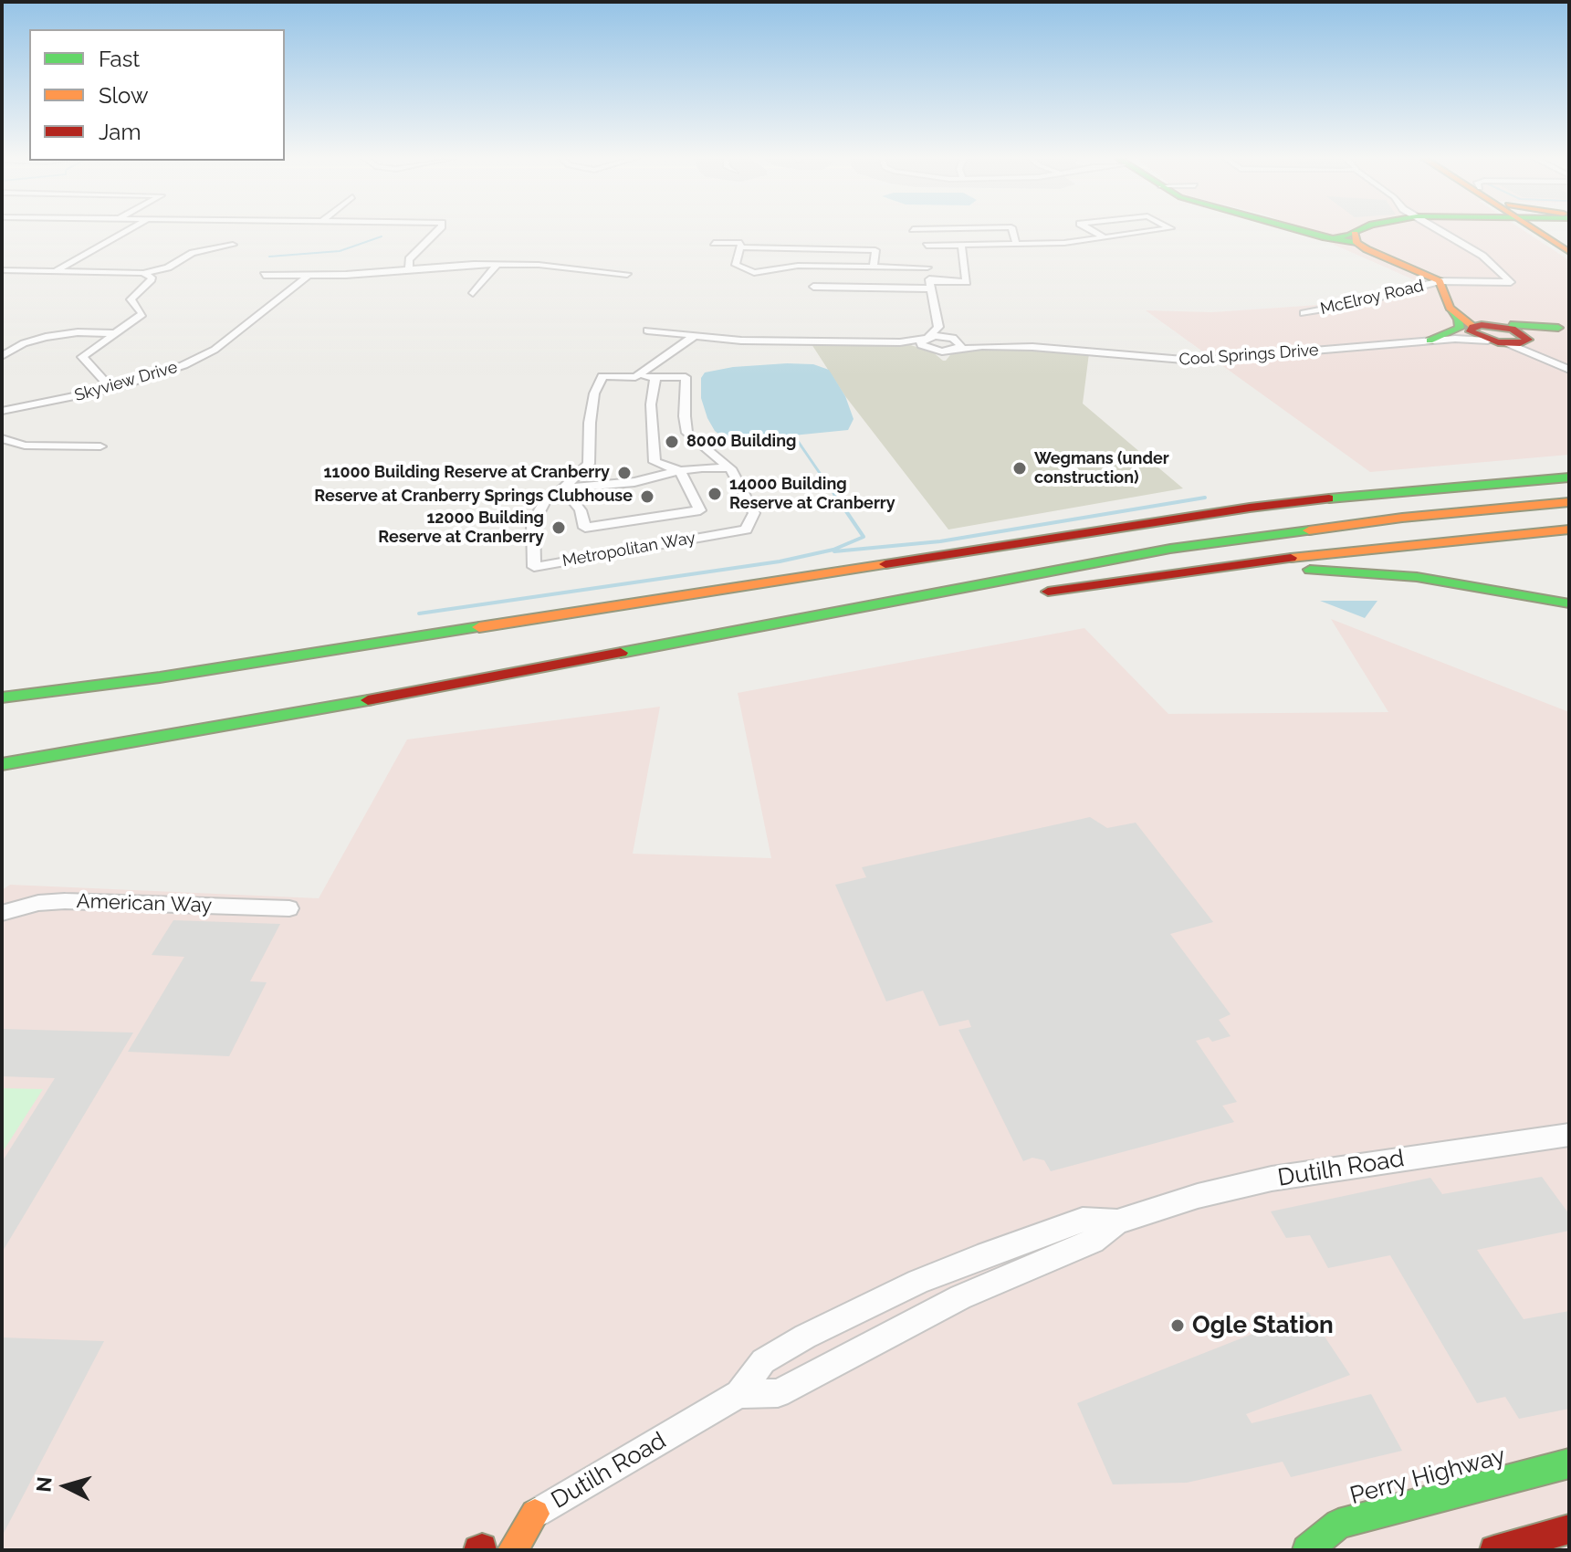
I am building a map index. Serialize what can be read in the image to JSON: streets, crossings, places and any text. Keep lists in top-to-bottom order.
{
  "streets": {
    "main road": ["Perry Highway"],
    "street": [
      "McElroy Road",
      "Cool Springs Drive",
      "Skyview Drive",
      "Metropolitan Way",
      "American Way",
      "Dutilh Road"
    ]
  },
  "places": [
    "8000 Building",
    "Wegmans (under construction)",
    "11000 Building Reserve at Cranberry",
    "14000 Building Reserve at Cranberry",
    "Reserve at Cranberry Springs Clubhouse",
    "12000 Building Reserve at Cranberry",
    "Ogle Station"
  ],
  "legend": ["Fast", "Slow", "Jam"],
  "north": "left"
}
